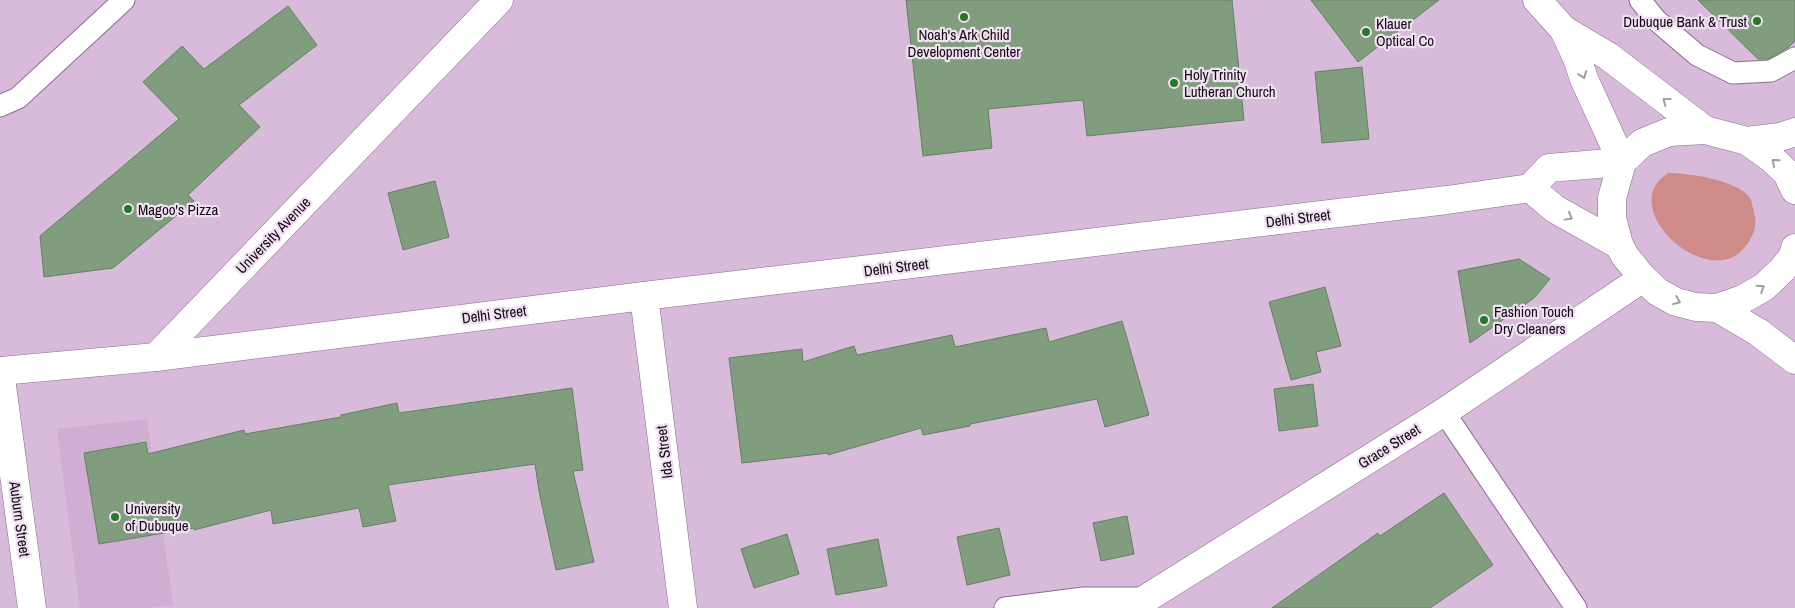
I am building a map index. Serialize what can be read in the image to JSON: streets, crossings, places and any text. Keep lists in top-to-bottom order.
{
  "streets": {
    "main road": [
      "Delhi Street",
      "University Avenue",
      "Grace Street",
      "Ida Street",
      "Auburn Street"
    ]
  },
  "crossings": [
    ["Delhi Street", "University Avenue"],
    ["Delhi Street", "Ida Street"]
  ],
  "places": [
    "Noah's Ark Child Development Center",
    "Dubuque Bank & Trust",
    "Klauer Optical Co",
    "Holy Trinity Lutheran Church",
    "Magoo's Pizza",
    "Fashion Touch Dry Cleaners",
    "University of Dubuque"
  ]
}
